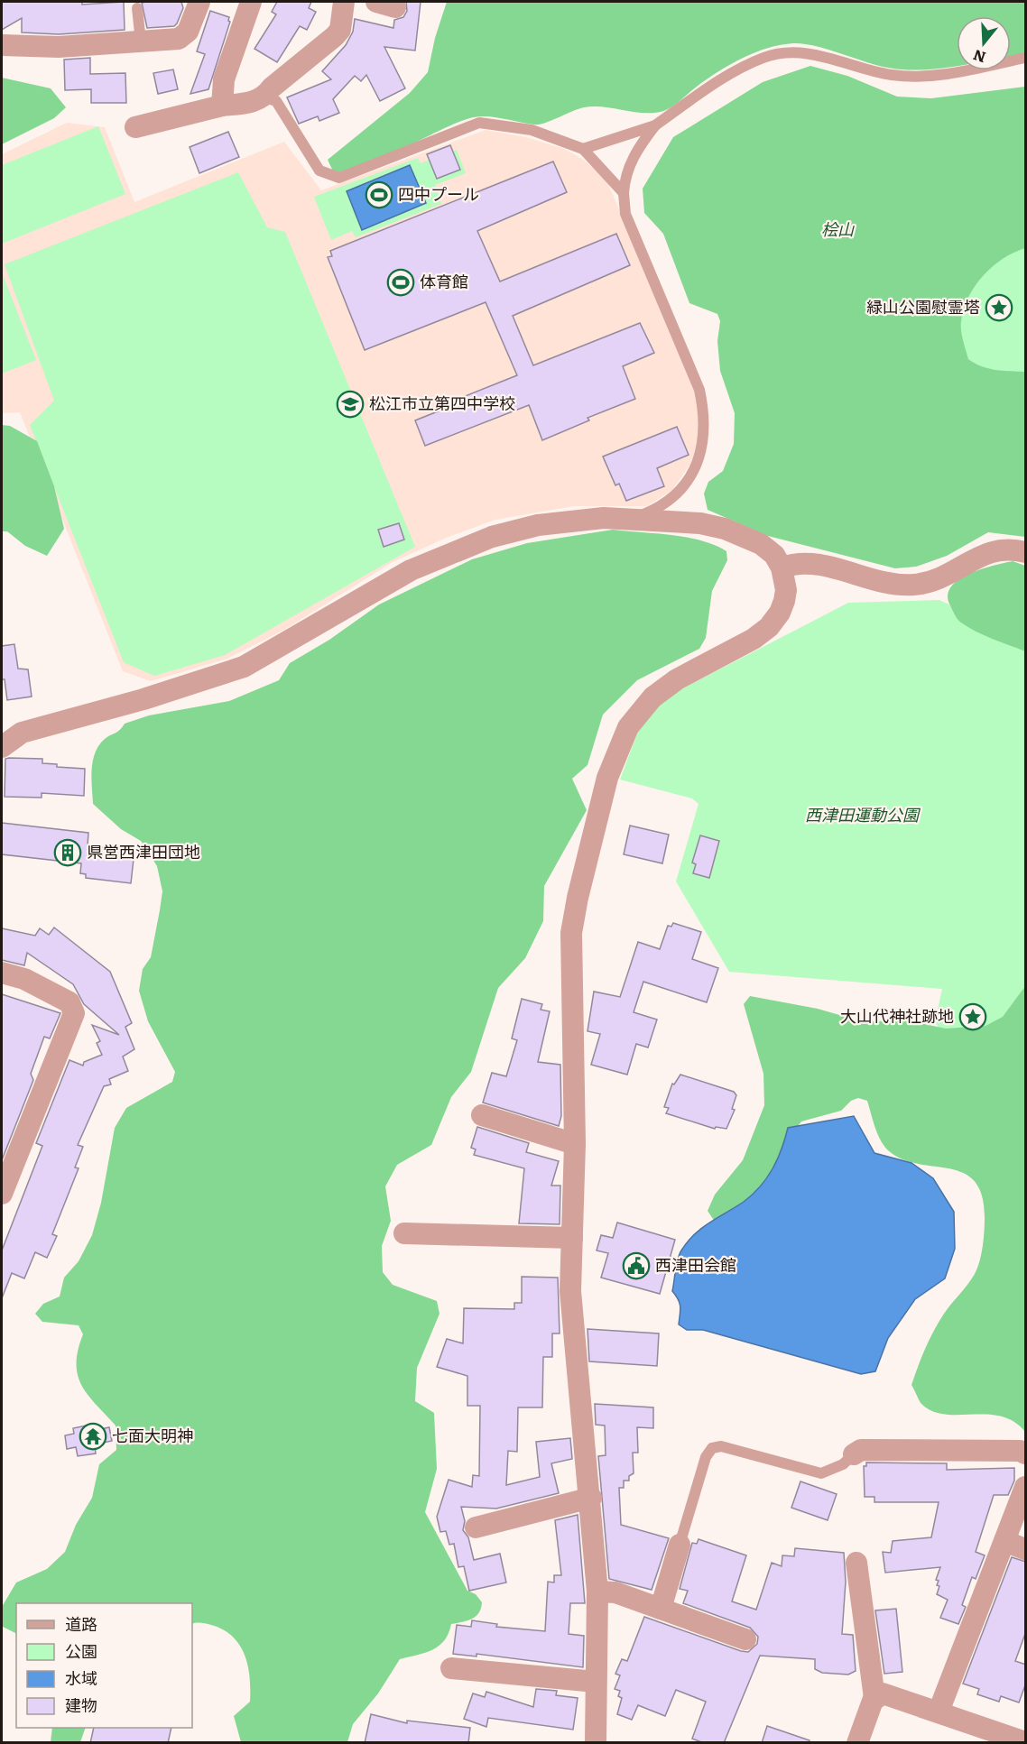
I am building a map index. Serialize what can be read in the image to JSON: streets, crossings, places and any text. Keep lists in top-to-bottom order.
{
  "parks": ["桧山", "西津田運動公園"],
  "places": {
    "sports": ["四中プール", "体育館"],
    "place": ["緑山公園慰霊塔", "大山代神社跡地"],
    "school or university": ["松江市立第四中学校"],
    "building": ["県営西津田団地"],
    "public building": ["西津田会館"],
    "temple": ["七面大明神"]
  },
  "legend": [
    "道路",
    "公園",
    "水域",
    "建物"
  ],
  "north": "bottom"
}
